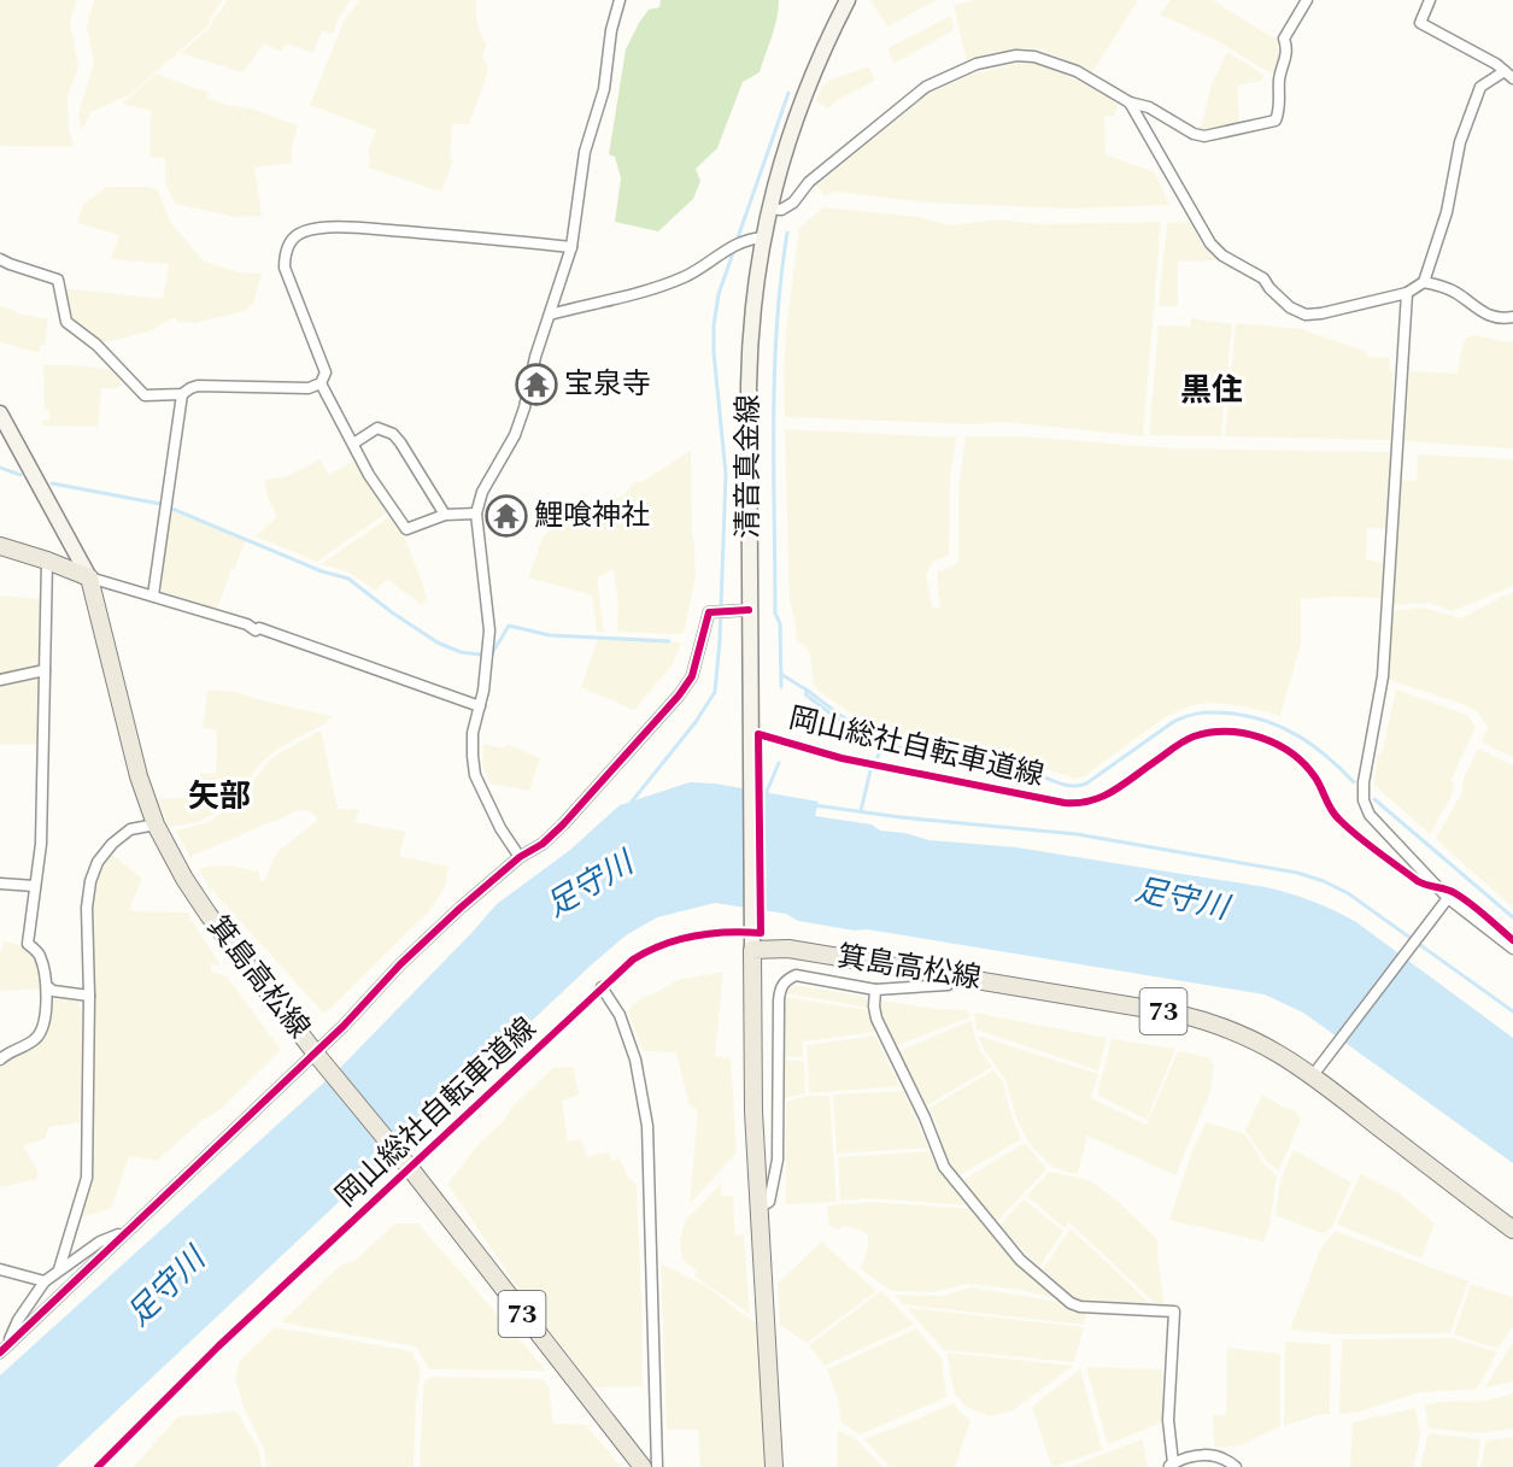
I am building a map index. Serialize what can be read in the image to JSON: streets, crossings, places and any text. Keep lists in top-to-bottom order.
{
  "streets": {
    "main road": ["清音真金線", "箕島高松線", "73"],
    "cycle path": ["岡山総社自転車道線"]
  },
  "crossings": [
    ["清音真金線", "箕島高松線"]
  ],
  "districts": ["黒住", "矢部"],
  "water": ["足守川"],
  "places": {
    "temple": ["宝泉寺", "鯉喰神社"]
  }
}
